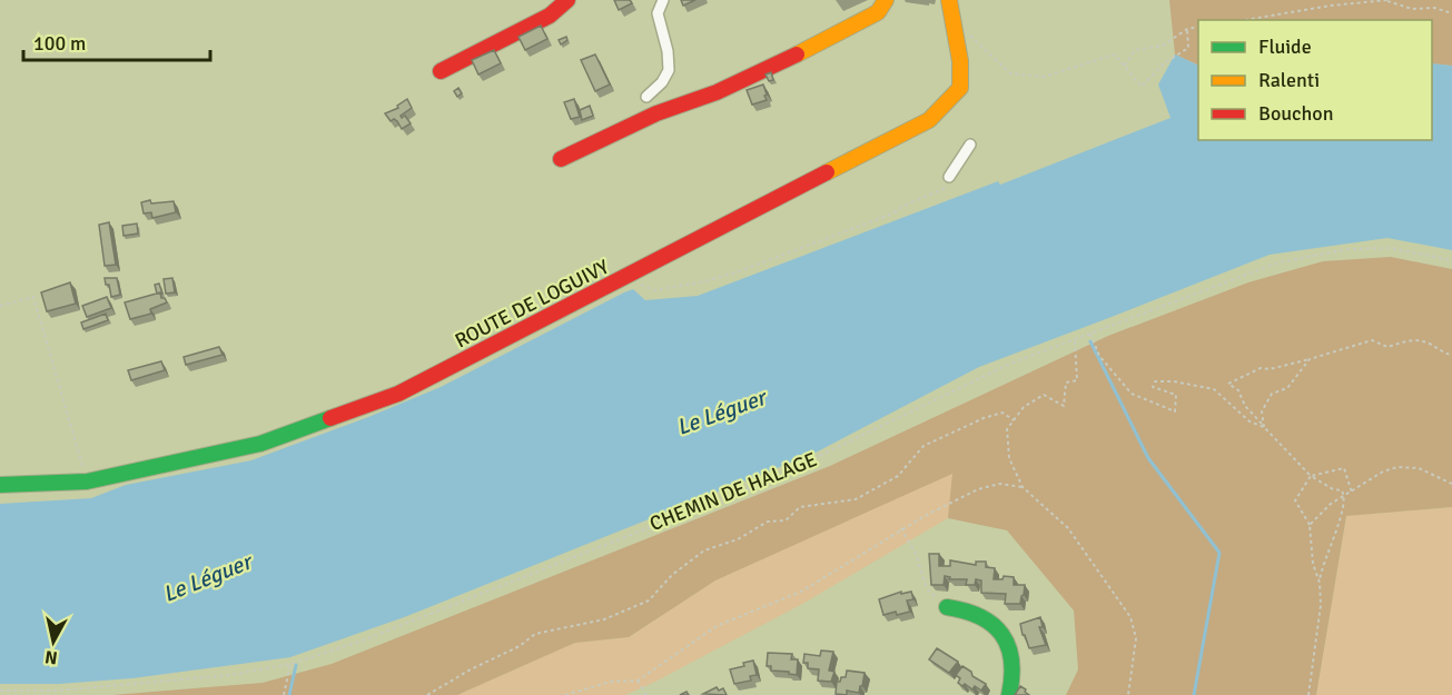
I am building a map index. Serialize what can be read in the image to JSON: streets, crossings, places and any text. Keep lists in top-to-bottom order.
{
  "streets": {
    "street": ["ROUTE DE LOGUIVY"],
    "path": ["CHEMIN DE HALAGE"]
  },
  "water": ["Le Léguer"],
  "legend": ["Fluide", "Ralenti", "Bouchon"],
  "scale_bar": "100 m",
  "north": "bottom"
}
